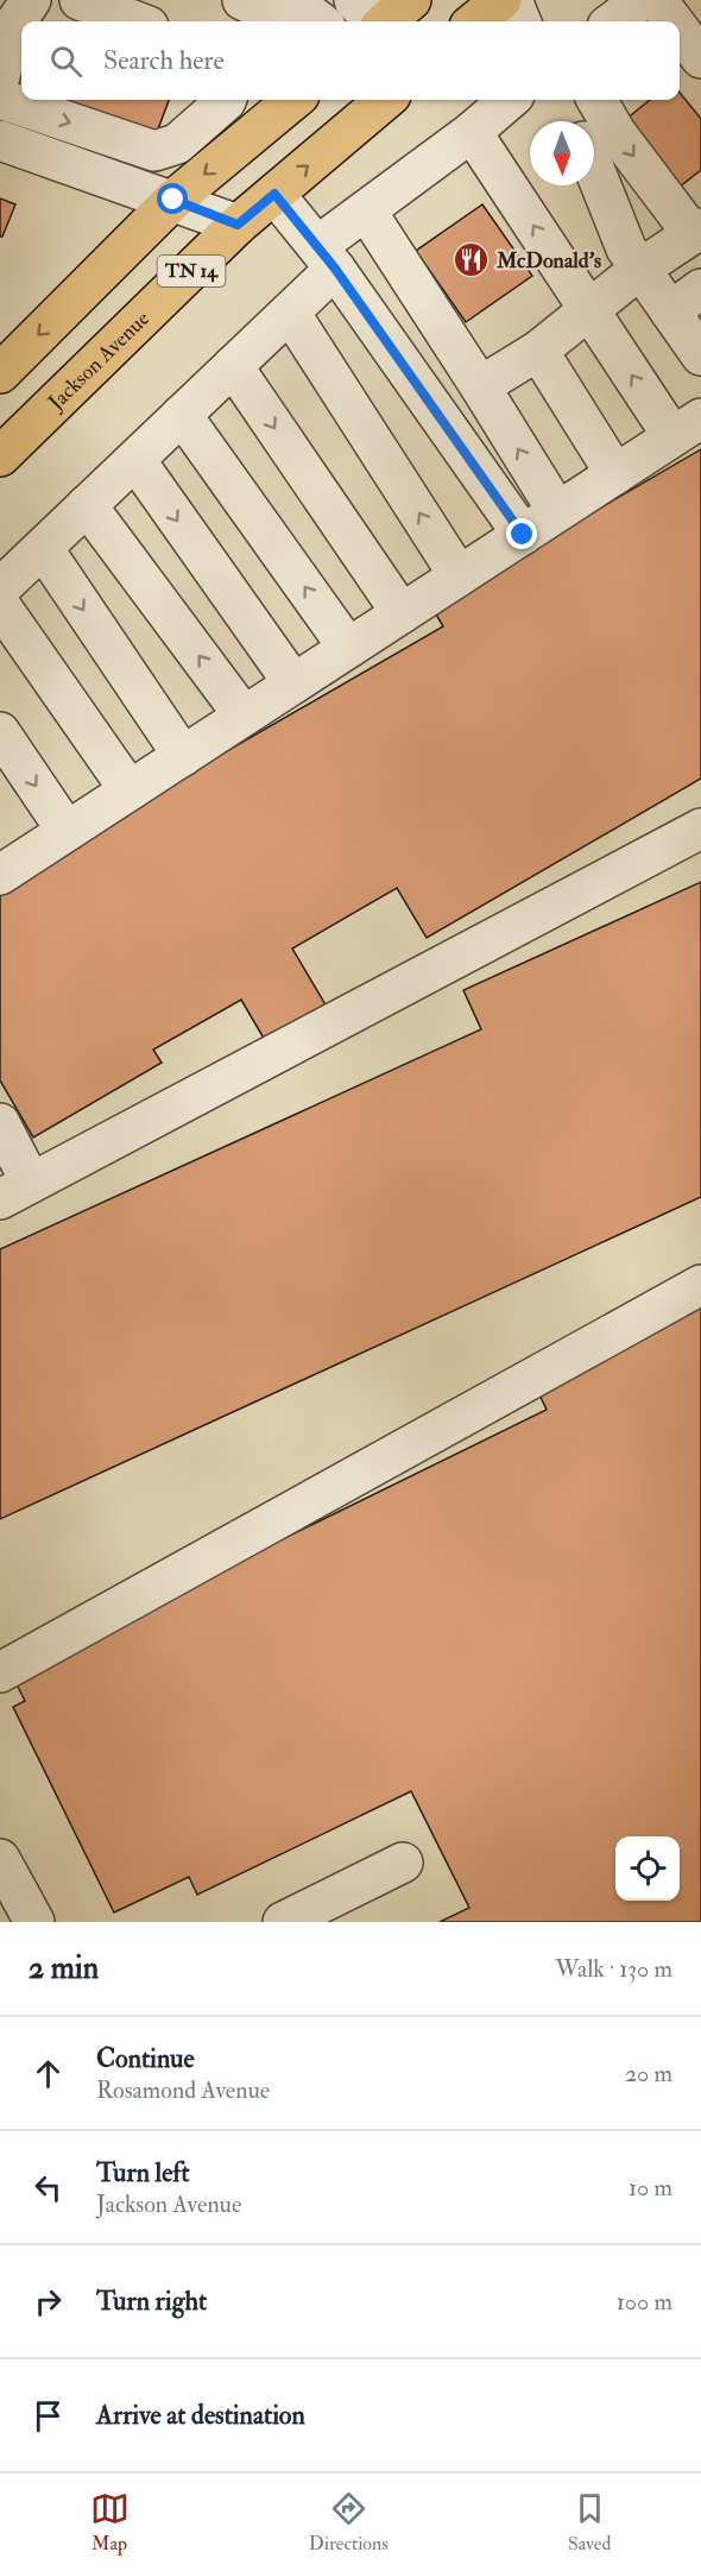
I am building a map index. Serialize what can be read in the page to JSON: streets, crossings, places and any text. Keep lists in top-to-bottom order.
{
  "streets": {
    "main road": ["TN 14", "Jackson Avenue"]
  },
  "places": {
    "restaurant": ["McDonald's"]
  },
  "north": "bottom",
  "page": {
    "search": "Search here",
    "heading": ["2 min", "Walk · 130 m"],
    "list": [
      ["Continue", "Rosamond Avenue", "20 m"],
      ["Turn left", "Jackson Avenue", "10 m"],
      ["Turn right", "100 m"],
      "Arrive at destination"
    ],
    "nav": ["Map", "Directions", "Saved"]
  }
}
